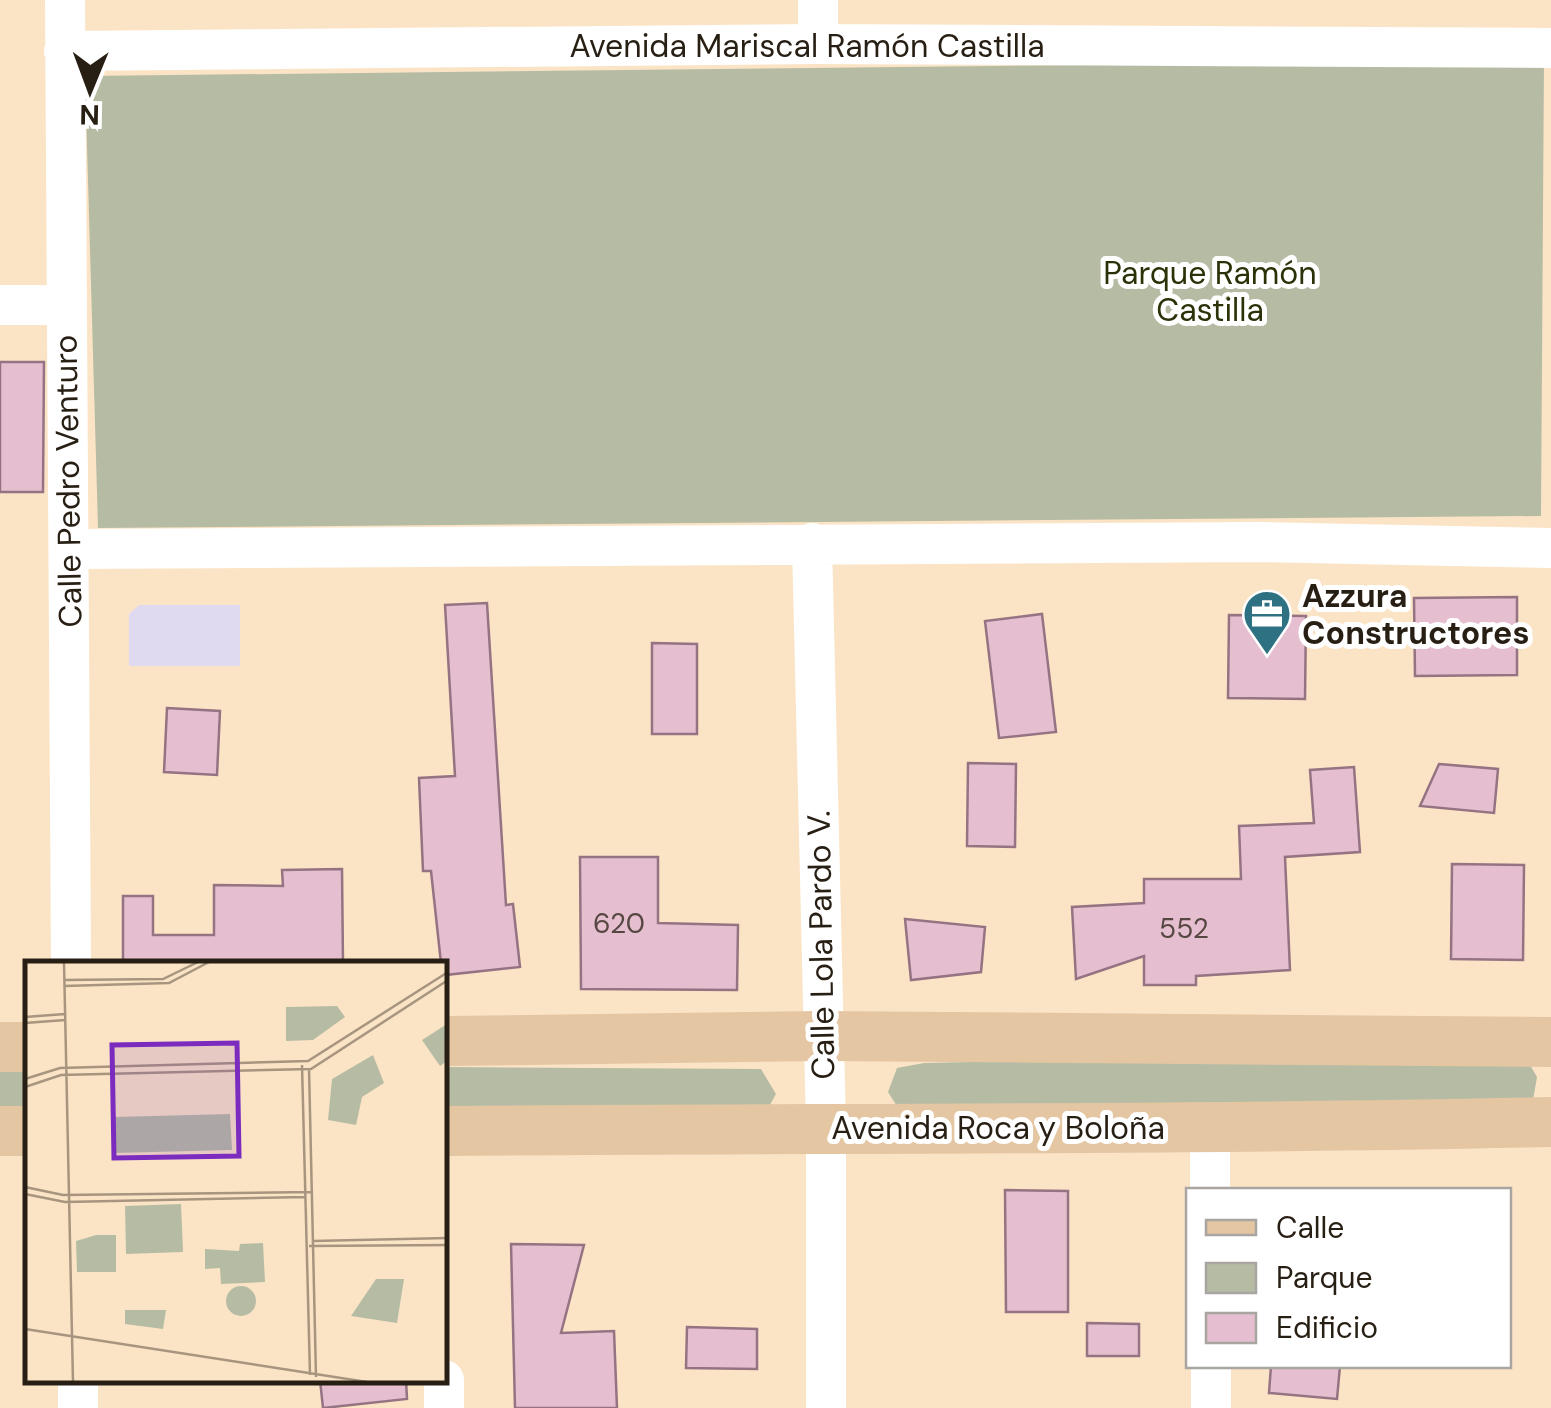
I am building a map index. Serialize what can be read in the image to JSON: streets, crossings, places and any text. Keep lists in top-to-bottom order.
{
  "streets": {
    "main road": ["Avenida Roca y Boloña"],
    "street": ["Avenida Mariscal Ramón Castilla", "Calle Pedro Venturo", "Calle Lola Pardo V."]
  },
  "crossings": [
    ["Avenida Mariscal Ramón Castilla", "Calle Pedro Venturo"],
    ["Calle Lola Pardo V.", "Avenida Roca y Boloña"]
  ],
  "parks": ["Parque Ramón Castilla"],
  "places": {
    "office": ["Azzura Constructores"]
  },
  "house_numbers": ["620", "552"],
  "legend": ["Calle", "Parque", "Edificio"],
  "north": "bottom"
}
